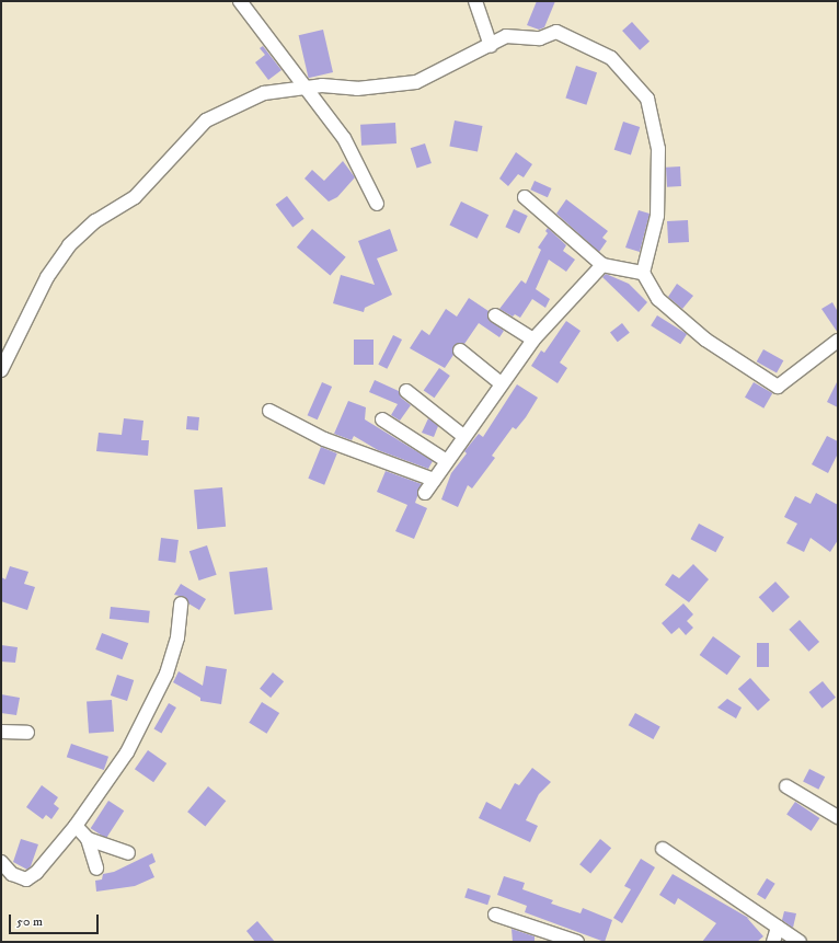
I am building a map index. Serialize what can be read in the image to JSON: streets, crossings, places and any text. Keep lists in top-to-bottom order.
{
  "scale_bar": "50 m"
}
